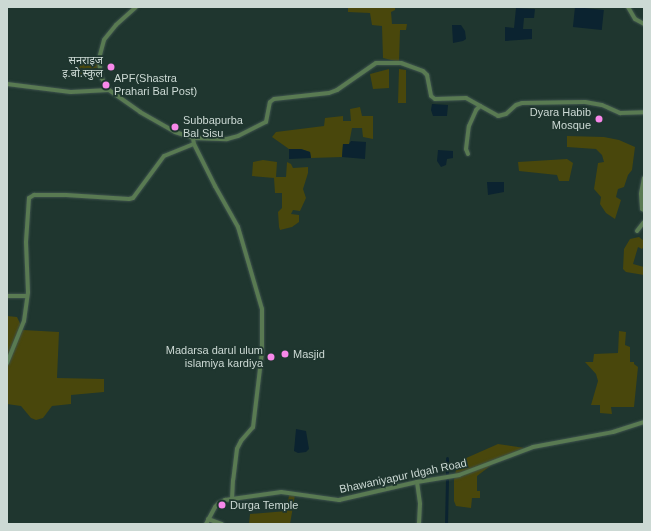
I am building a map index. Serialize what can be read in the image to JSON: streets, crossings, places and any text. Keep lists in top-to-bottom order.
{
  "streets": {
    "street": ["Bhawaniyapur Idgah Road"]
  },
  "places": [
    "सनराइज इ.बाे.स्कुल",
    "APF(Shastra Prahari Bal Post)",
    "Dyara Habib Mosque",
    "Subbapurba Bal Sisu",
    "Masjid",
    "Madarsa darul ulum islamiya kardiya",
    "Durga Temple"
  ]
}
